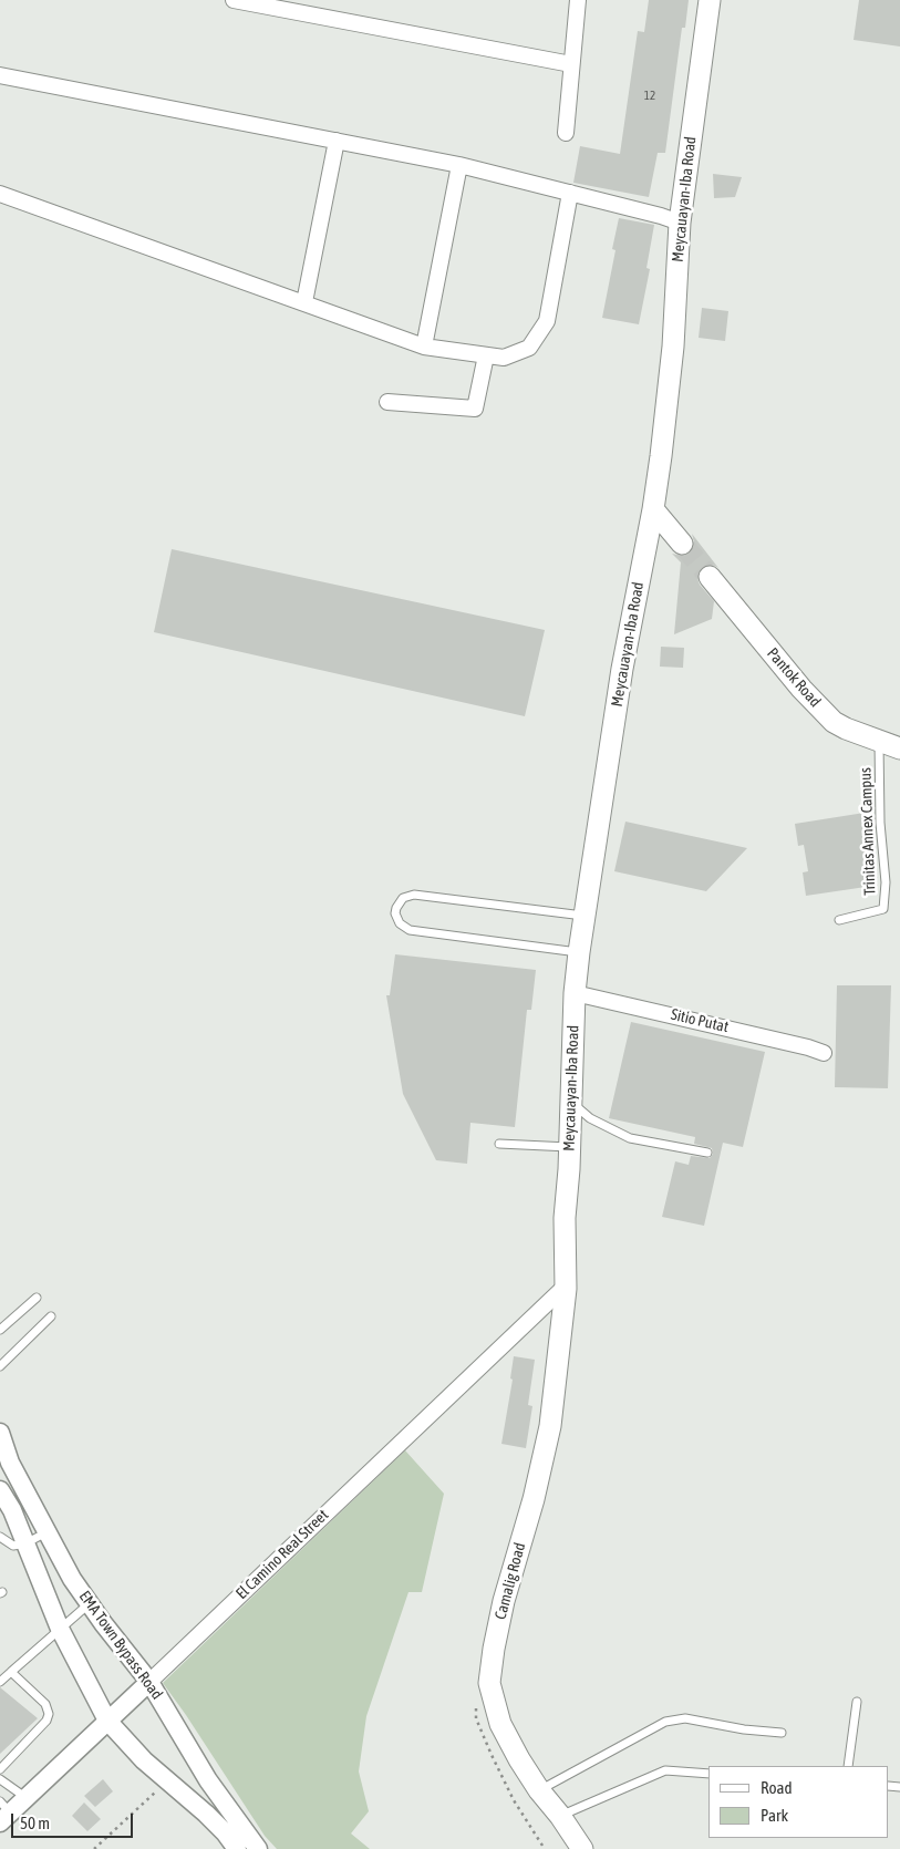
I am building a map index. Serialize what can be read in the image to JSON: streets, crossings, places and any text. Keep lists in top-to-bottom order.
{
  "streets": {
    "main road": ["Meycauayan-Iba Road", "Pantok Road", "Camalig Road"],
    "street": ["Sitio Putat", "El Camino Real Street", "EMA Town Bypass Road"],
    "lane": ["Trinitas Annex Campus"]
  },
  "crossings": [
    ["Meycauayan-Iba Road", "Sitio Putat"],
    ["Meycauayan-Iba Road", "El Camino Real Street"],
    ["Meycauayan-Iba Road", "Camalig Road"],
    ["Pantok Road", "Trinitas Annex Campus"],
    ["El Camino Real Street", "Camalig Road"],
    ["El Camino Real Street", "EMA Town Bypass Road"]
  ],
  "house_numbers": ["12"],
  "legend": ["Road", "Park"],
  "scale_bar": "50 m"
}
